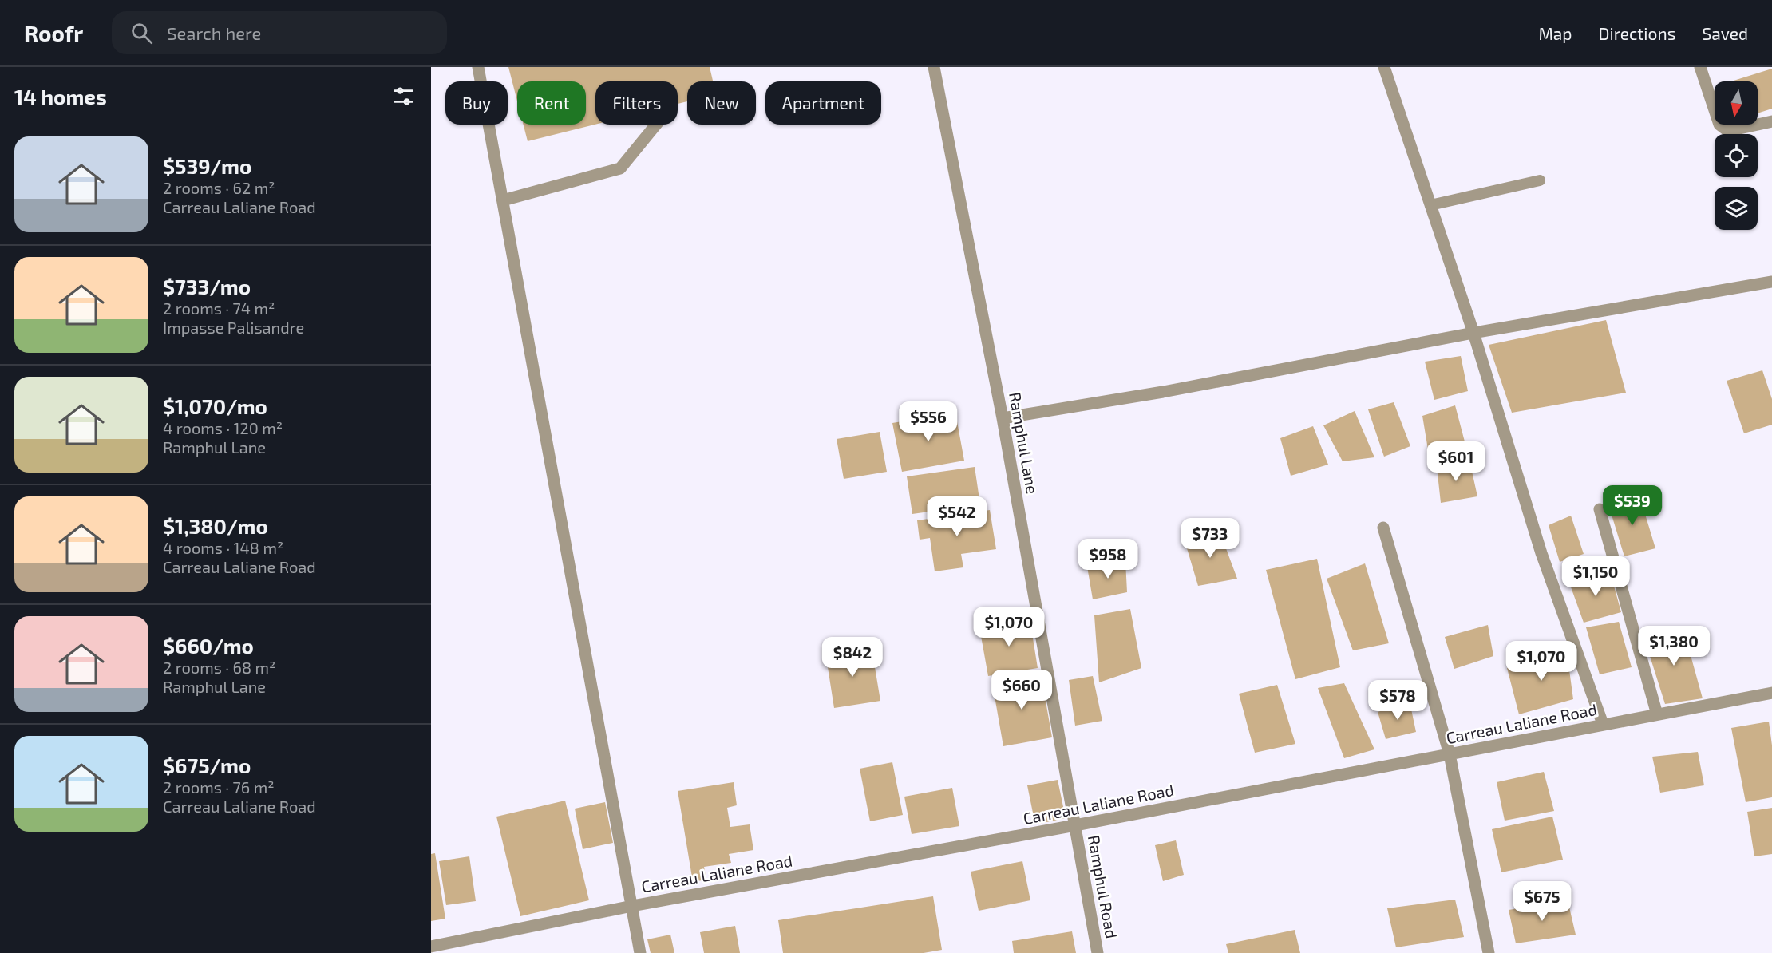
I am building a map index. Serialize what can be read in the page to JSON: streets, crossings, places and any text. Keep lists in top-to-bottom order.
{
  "streets": {
    "street": ["Ramphul Lane", "Carreau Laliane Road", "Ramphul Road"]
  },
  "crossings": [
    ["Ramphul Lane", "Carreau Laliane Road"],
    ["Ramphul Lane", "Ramphul Road"],
    ["Carreau Laliane Road", "Ramphul Road"]
  ],
  "north": "bottom",
  "page": {
    "header": "Roofr",
    "search": "Search here",
    "nav": ["Map", "Directions", "Saved"],
    "heading": "14 homes",
    "chip": [
      "Buy",
      "Rent",
      "Filters",
      "New",
      "Apartment"
    ],
    "list": [
      {
        "name": "$539/mo",
        "note": "2 rooms · 62 m² · Carreau Laliane Road"
      },
      {
        "name": "$733/mo",
        "note": "2 rooms · 74 m² · Impasse Palisandre"
      },
      {
        "name": "$1,070/mo",
        "note": "4 rooms · 120 m² · Ramphul Lane"
      },
      {
        "name": "$1,380/mo",
        "note": "4 rooms · 148 m² · Carreau Laliane Road"
      },
      {
        "name": "$660/mo",
        "note": "2 rooms · 68 m² · Ramphul Lane"
      },
      {
        "name": "$675/mo",
        "note": "2 rooms · 76 m² · Carreau Laliane Road"
      }
    ],
    "price": [
      "$556",
      "$601",
      "$539",
      "$542",
      "$733",
      "$958",
      "$1,150",
      "$1,070",
      "$1,380",
      "$842",
      "$1,070",
      "$660",
      "$578",
      "$675"
    ]
  }
}
